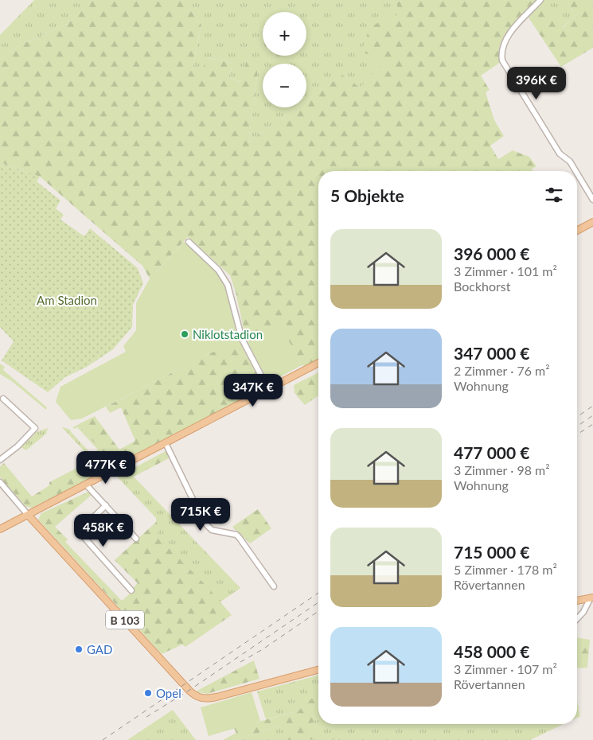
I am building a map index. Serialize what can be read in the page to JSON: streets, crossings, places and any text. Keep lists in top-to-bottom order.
{
  "streets": {
    "main road": ["B 103"]
  },
  "parks": ["Am Stadion"],
  "places": ["Niklotstadion", "GAD", "Opel"],
  "page": {
    "map_buttons": ["+", "−"],
    "price": [
      "396K €",
      "347K €",
      "477K €",
      "715K €",
      "458K €"
    ],
    "heading": "5 Objekte",
    "list": [
      {
        "name": "396 000 €",
        "note": "3 Zimmer · 101 m² · Bockhorst"
      },
      {
        "name": "347 000 €",
        "note": "2 Zimmer · 76 m² · Wohnung"
      },
      {
        "name": "477 000 €",
        "note": "3 Zimmer · 98 m² · Wohnung"
      },
      {
        "name": "715 000 €",
        "note": "5 Zimmer · 178 m² · Rövertannen"
      },
      {
        "name": "458 000 €",
        "note": "3 Zimmer · 107 m² · Rövertannen"
      }
    ]
  }
}
